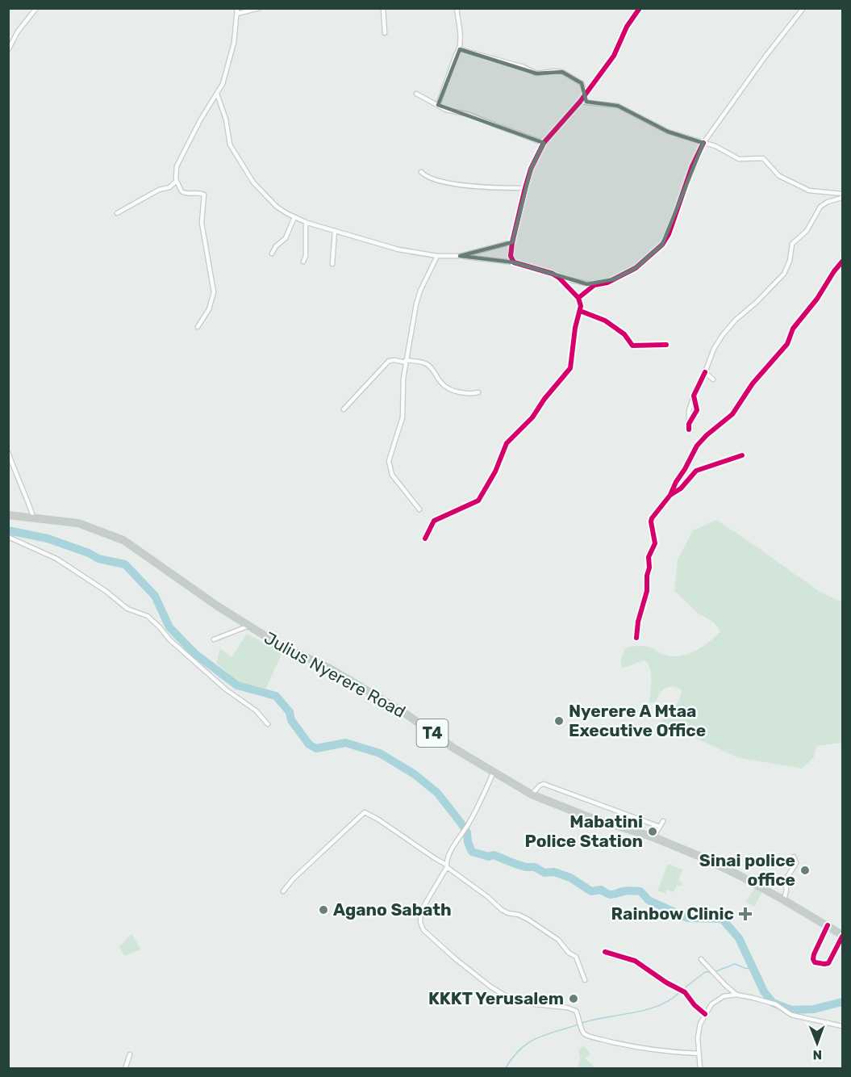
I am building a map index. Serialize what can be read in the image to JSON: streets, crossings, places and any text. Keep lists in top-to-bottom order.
{
  "streets": {
    "highway": ["Julius Nyerere Road", "T4"]
  },
  "places": {
    "other": [
      "Nyerere A Mtaa Executive Office",
      "Mabatini Police Station",
      "Sinai police office",
      "Agano Sabath",
      "KKKT Yerusalem"
    ],
    "health": ["Rainbow Clinic"]
  },
  "north": "bottom"
}
